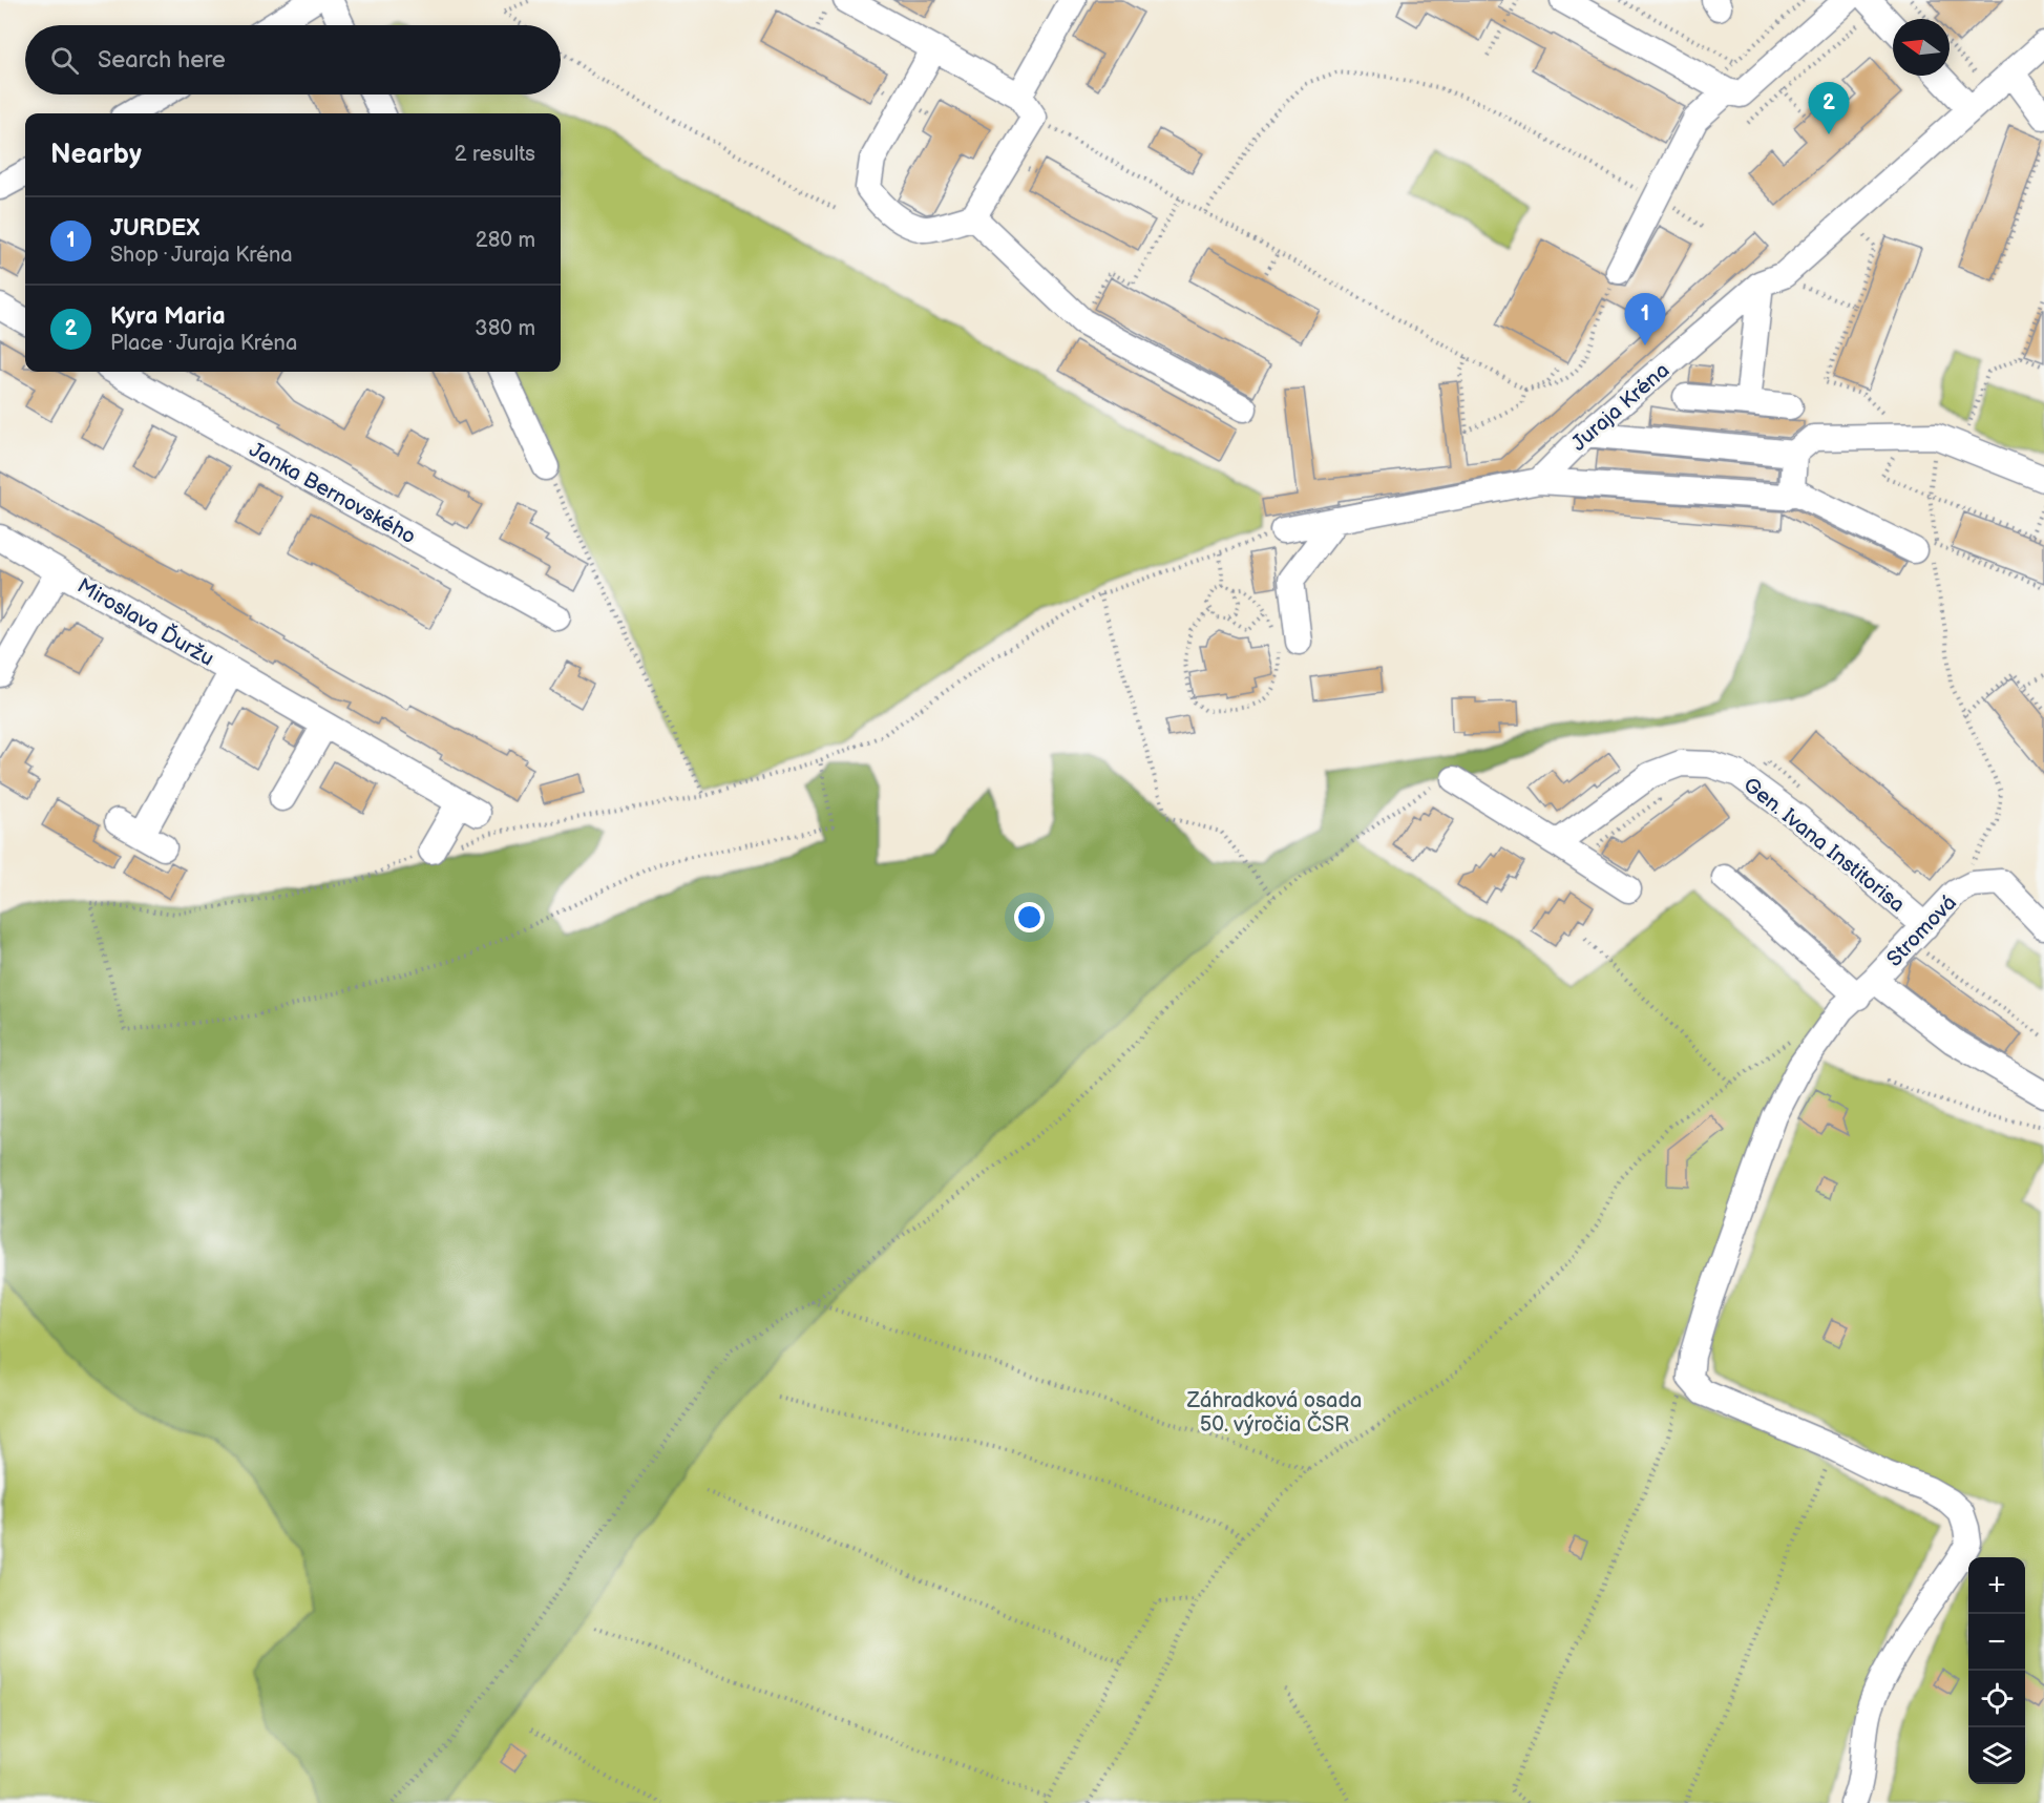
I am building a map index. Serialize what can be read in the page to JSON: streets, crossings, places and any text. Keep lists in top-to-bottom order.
{
  "streets": {
    "street": [
      "Juraja Kréna",
      "Janka Bernovského",
      "Miroslava Ďuržu",
      "Gen. Ivana Institorisa",
      "Stromová"
    ]
  },
  "crossings": [
    ["Gen. Ivana Institorisa", "Stromová"]
  ],
  "parks": ["Záhradková osada 50. výročia ČSR"],
  "north": "left",
  "page": {
    "search": "Search here",
    "pins": ["2", "1"],
    "heading": ["Nearby", "2 results"],
    "list": [
      {
        "mark": "1",
        "name": "JURDEX",
        "note": "Shop · Juraja Kréna",
        "value": "280 m"
      },
      {
        "mark": "2",
        "name": "Kyra Maria",
        "note": "Place · Juraja Kréna",
        "value": "380 m"
      }
    ],
    "map_buttons": ["+", "−"]
  }
}
